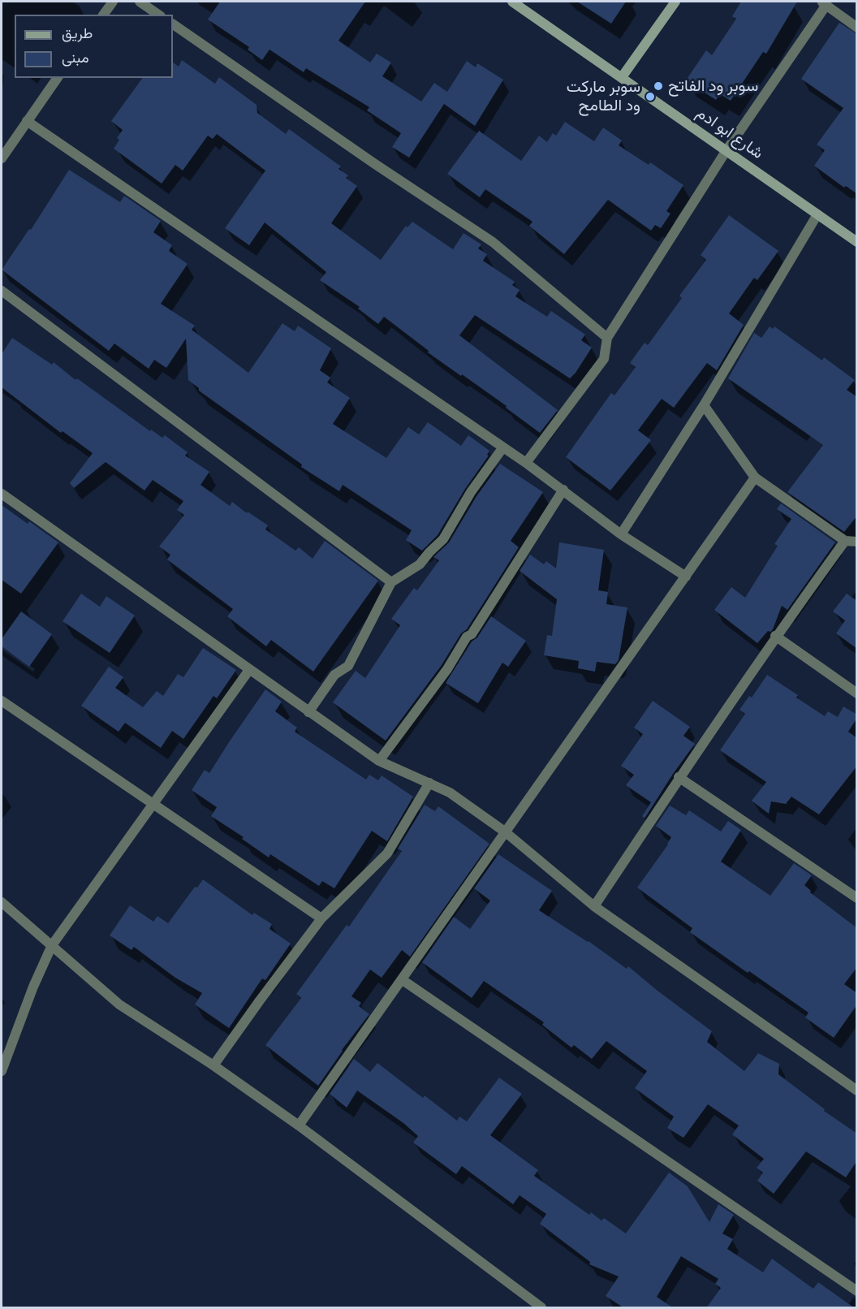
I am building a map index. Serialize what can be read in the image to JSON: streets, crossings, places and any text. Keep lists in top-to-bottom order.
{
  "streets": {
    "street": ["شارع ابو ادم"]
  },
  "places": ["سوبر ود الفاتح", "سوبر ماركت ود الطامح"],
  "legend": ["طريق", "مبنى"]
}
